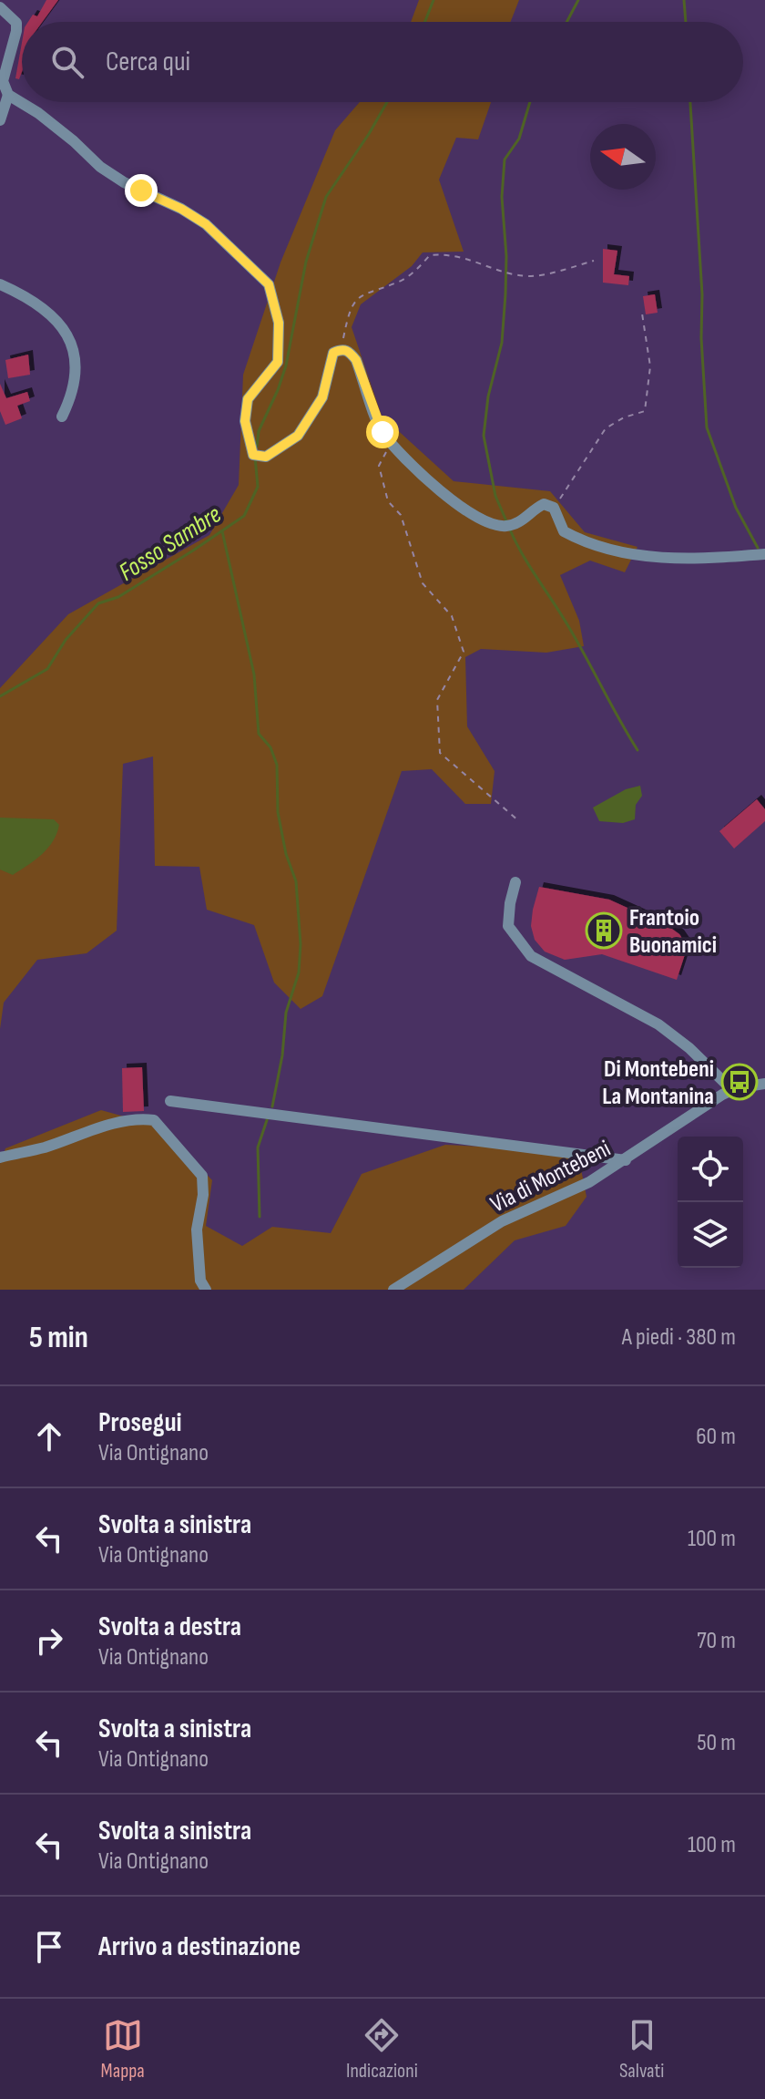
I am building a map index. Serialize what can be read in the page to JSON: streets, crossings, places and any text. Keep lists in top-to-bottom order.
{
  "streets": {
    "street": ["Via di Montebeni"]
  },
  "water": ["Fosso Sambre"],
  "places": {
    "building": ["Frantoio Buonamici"],
    "bus stop": ["Di Montebeni La Montanina"]
  },
  "north": "left",
  "page": {
    "search": "Cerca qui",
    "heading": ["5 min", "A piedi · 380 m"],
    "list": [
      ["Prosegui", "Via Ontignano", "60 m"],
      ["Svolta a sinistra", "Via Ontignano", "100 m"],
      ["Svolta a destra", "Via Ontignano", "70 m"],
      ["Svolta a sinistra", "Via Ontignano", "50 m"],
      ["Svolta a sinistra", "Via Ontignano", "100 m"],
      "Arrivo a destinazione"
    ],
    "nav": ["Mappa", "Indicazioni", "Salvati"]
  }
}
